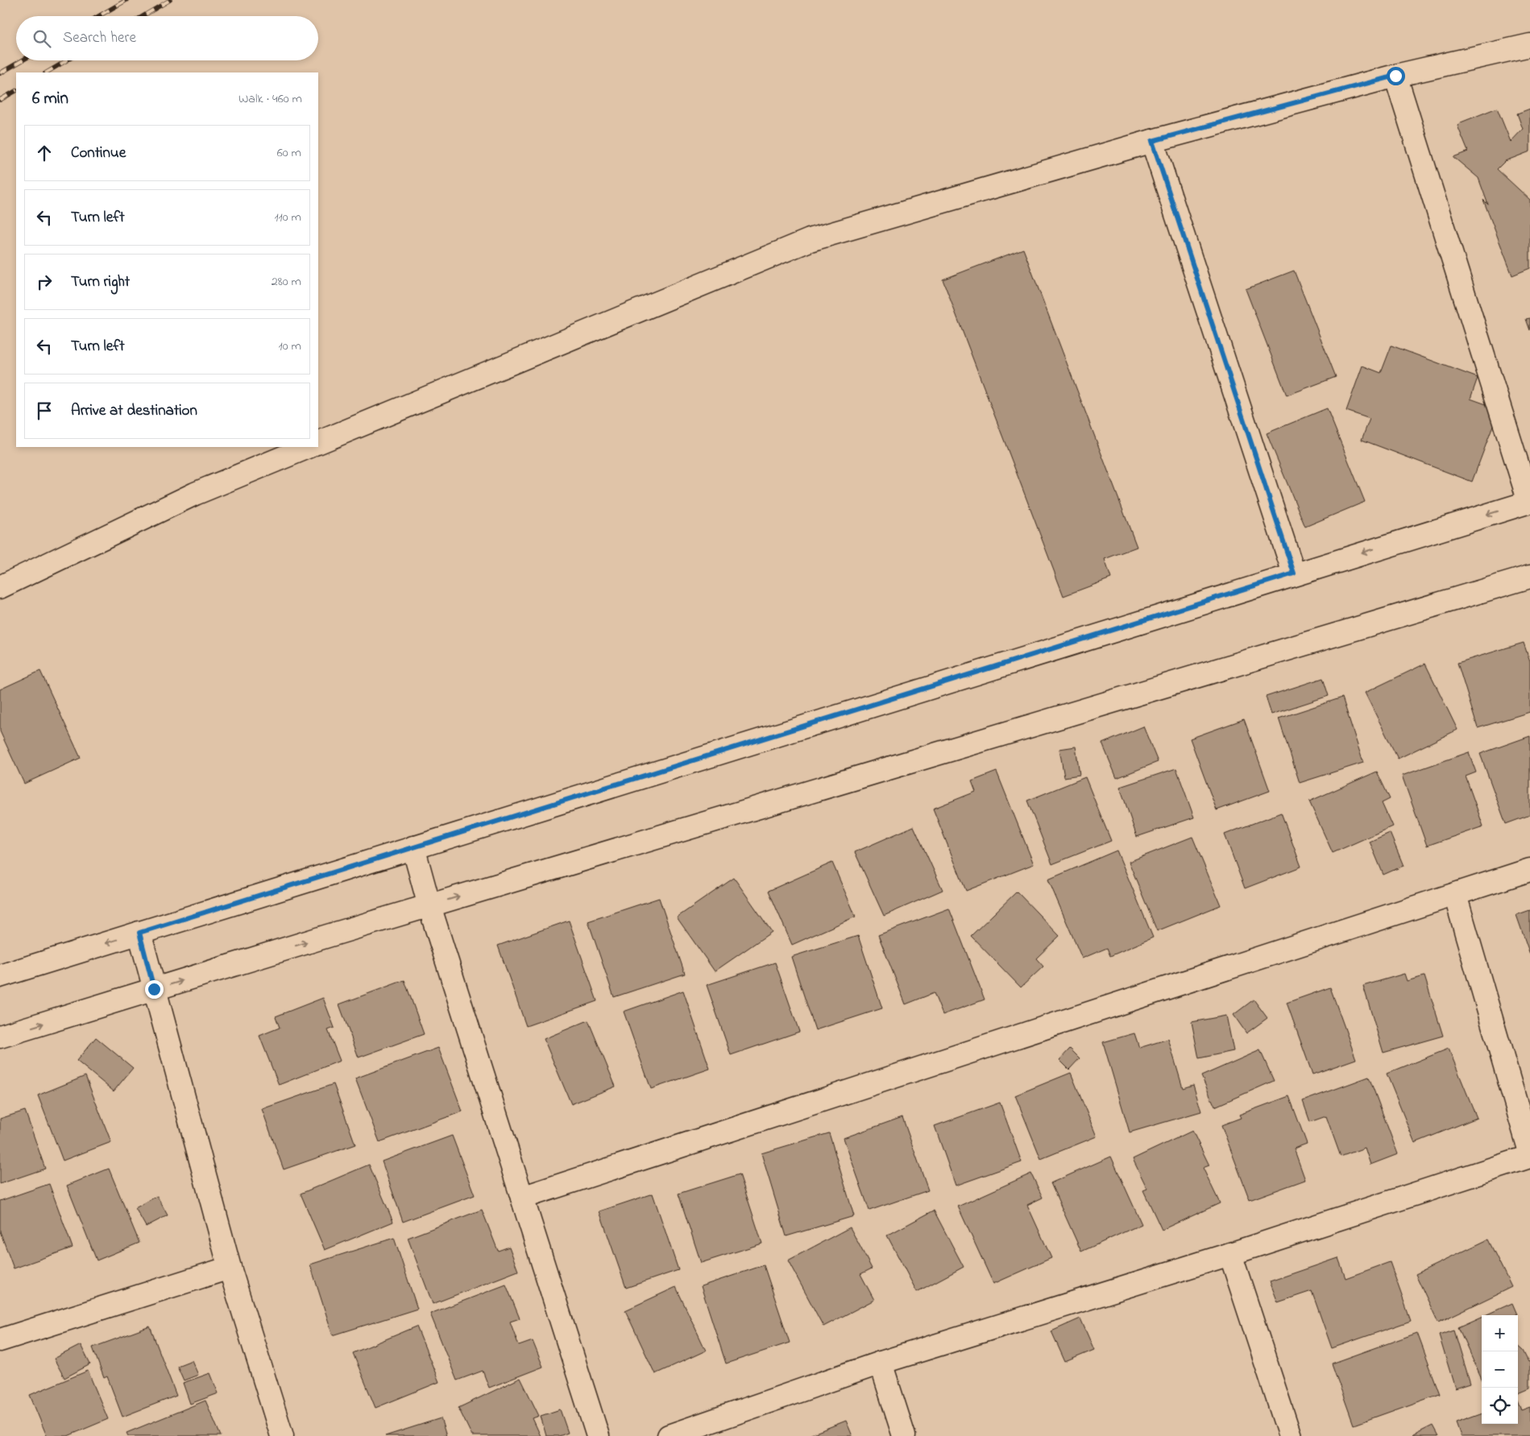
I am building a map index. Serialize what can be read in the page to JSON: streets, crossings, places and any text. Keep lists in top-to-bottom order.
{
  "page": {
    "search": "Search here",
    "heading": ["6 min", "Walk · 460 m"],
    "list": [
      ["Continue", "60 m"],
      ["Turn left", "110 m"],
      ["Turn right", "280 m"],
      ["Turn left", "10 m"],
      "Arrive at destination"
    ],
    "map_buttons": ["+", "−"]
  }
}
